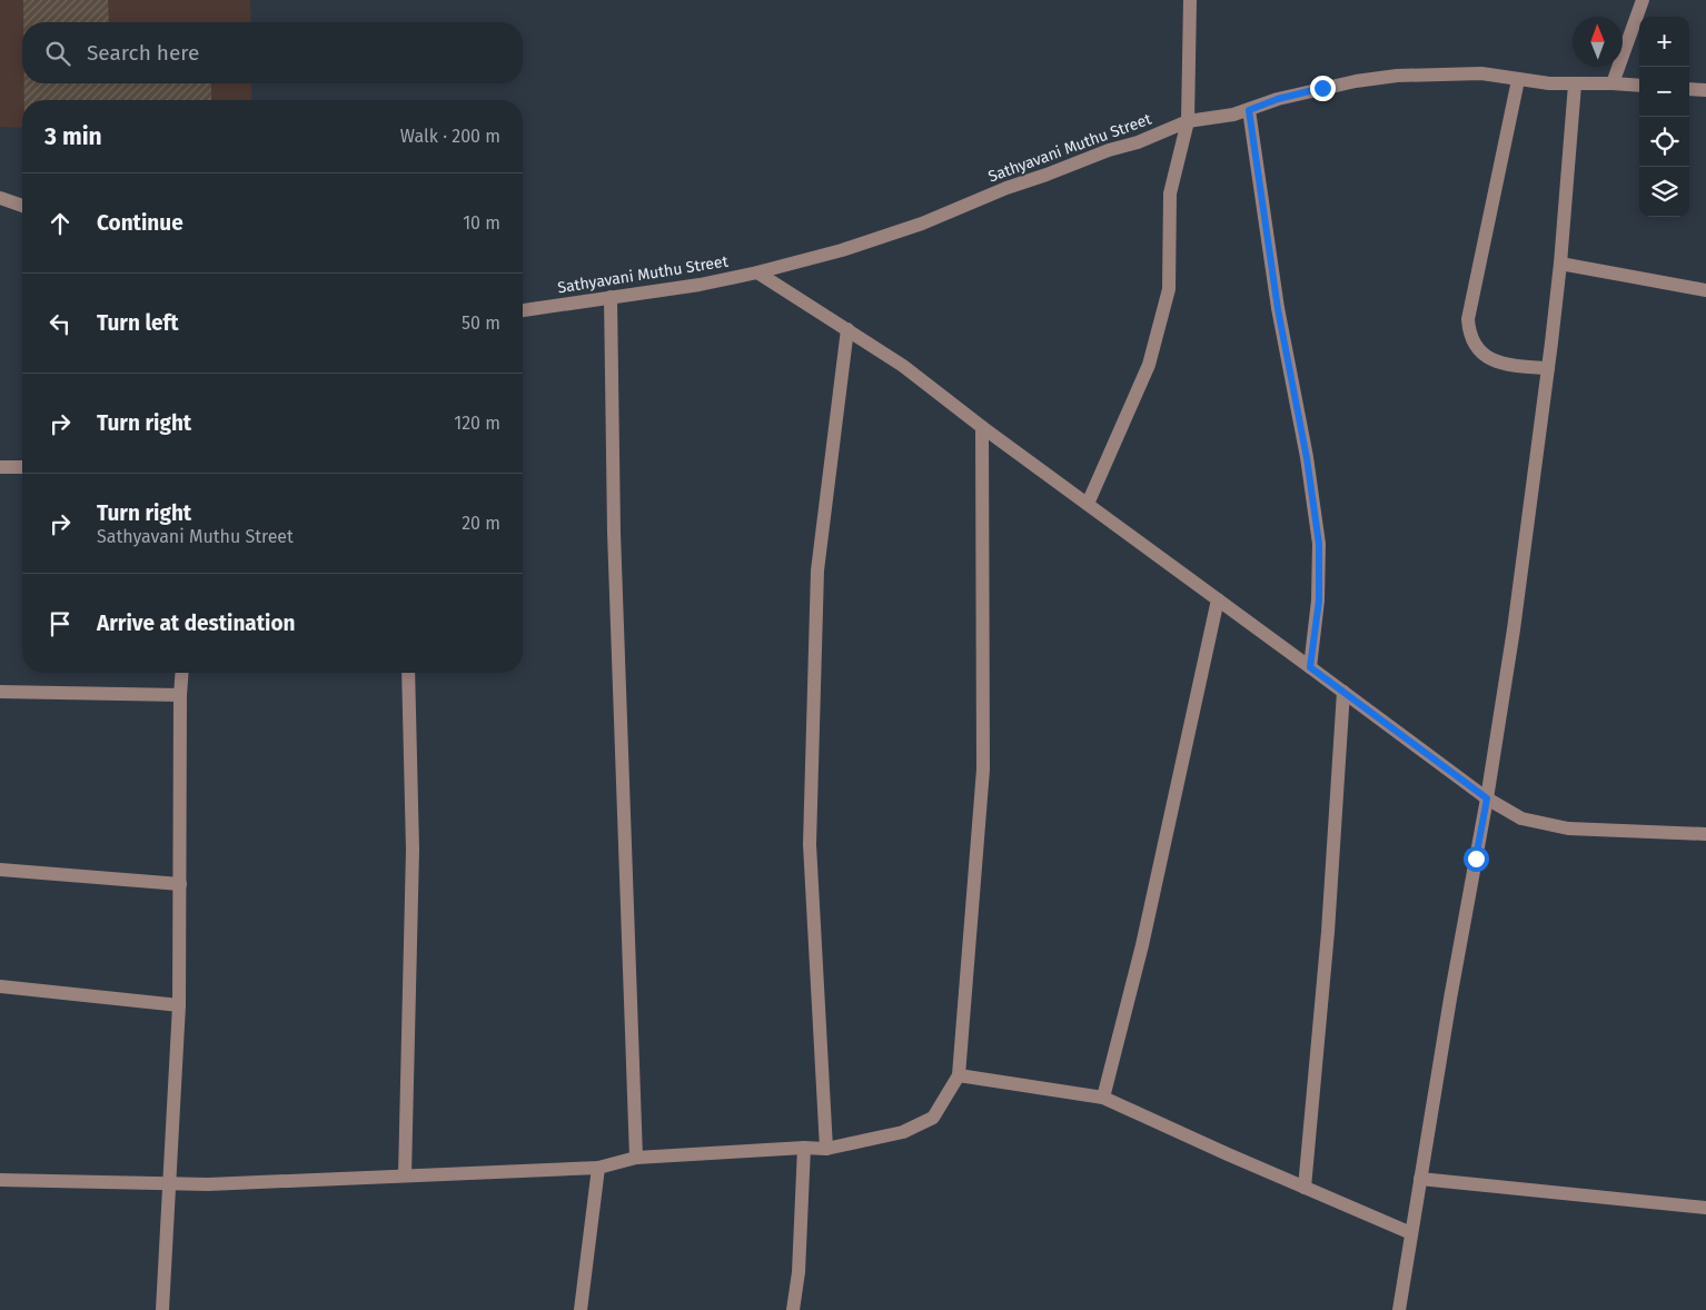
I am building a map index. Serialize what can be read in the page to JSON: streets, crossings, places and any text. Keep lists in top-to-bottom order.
{
  "streets": {
    "street": ["Sathyavani Muthu Street"]
  },
  "north": "top",
  "page": {
    "map_buttons": ["+", "−"],
    "search": "Search here",
    "heading": ["3 min", "Walk · 200 m"],
    "list": [
      ["Continue", "10 m"],
      ["Turn left", "50 m"],
      ["Turn right", "120 m"],
      ["Turn right", "Sathyavani Muthu Street", "20 m"],
      "Arrive at destination"
    ]
  }
}
